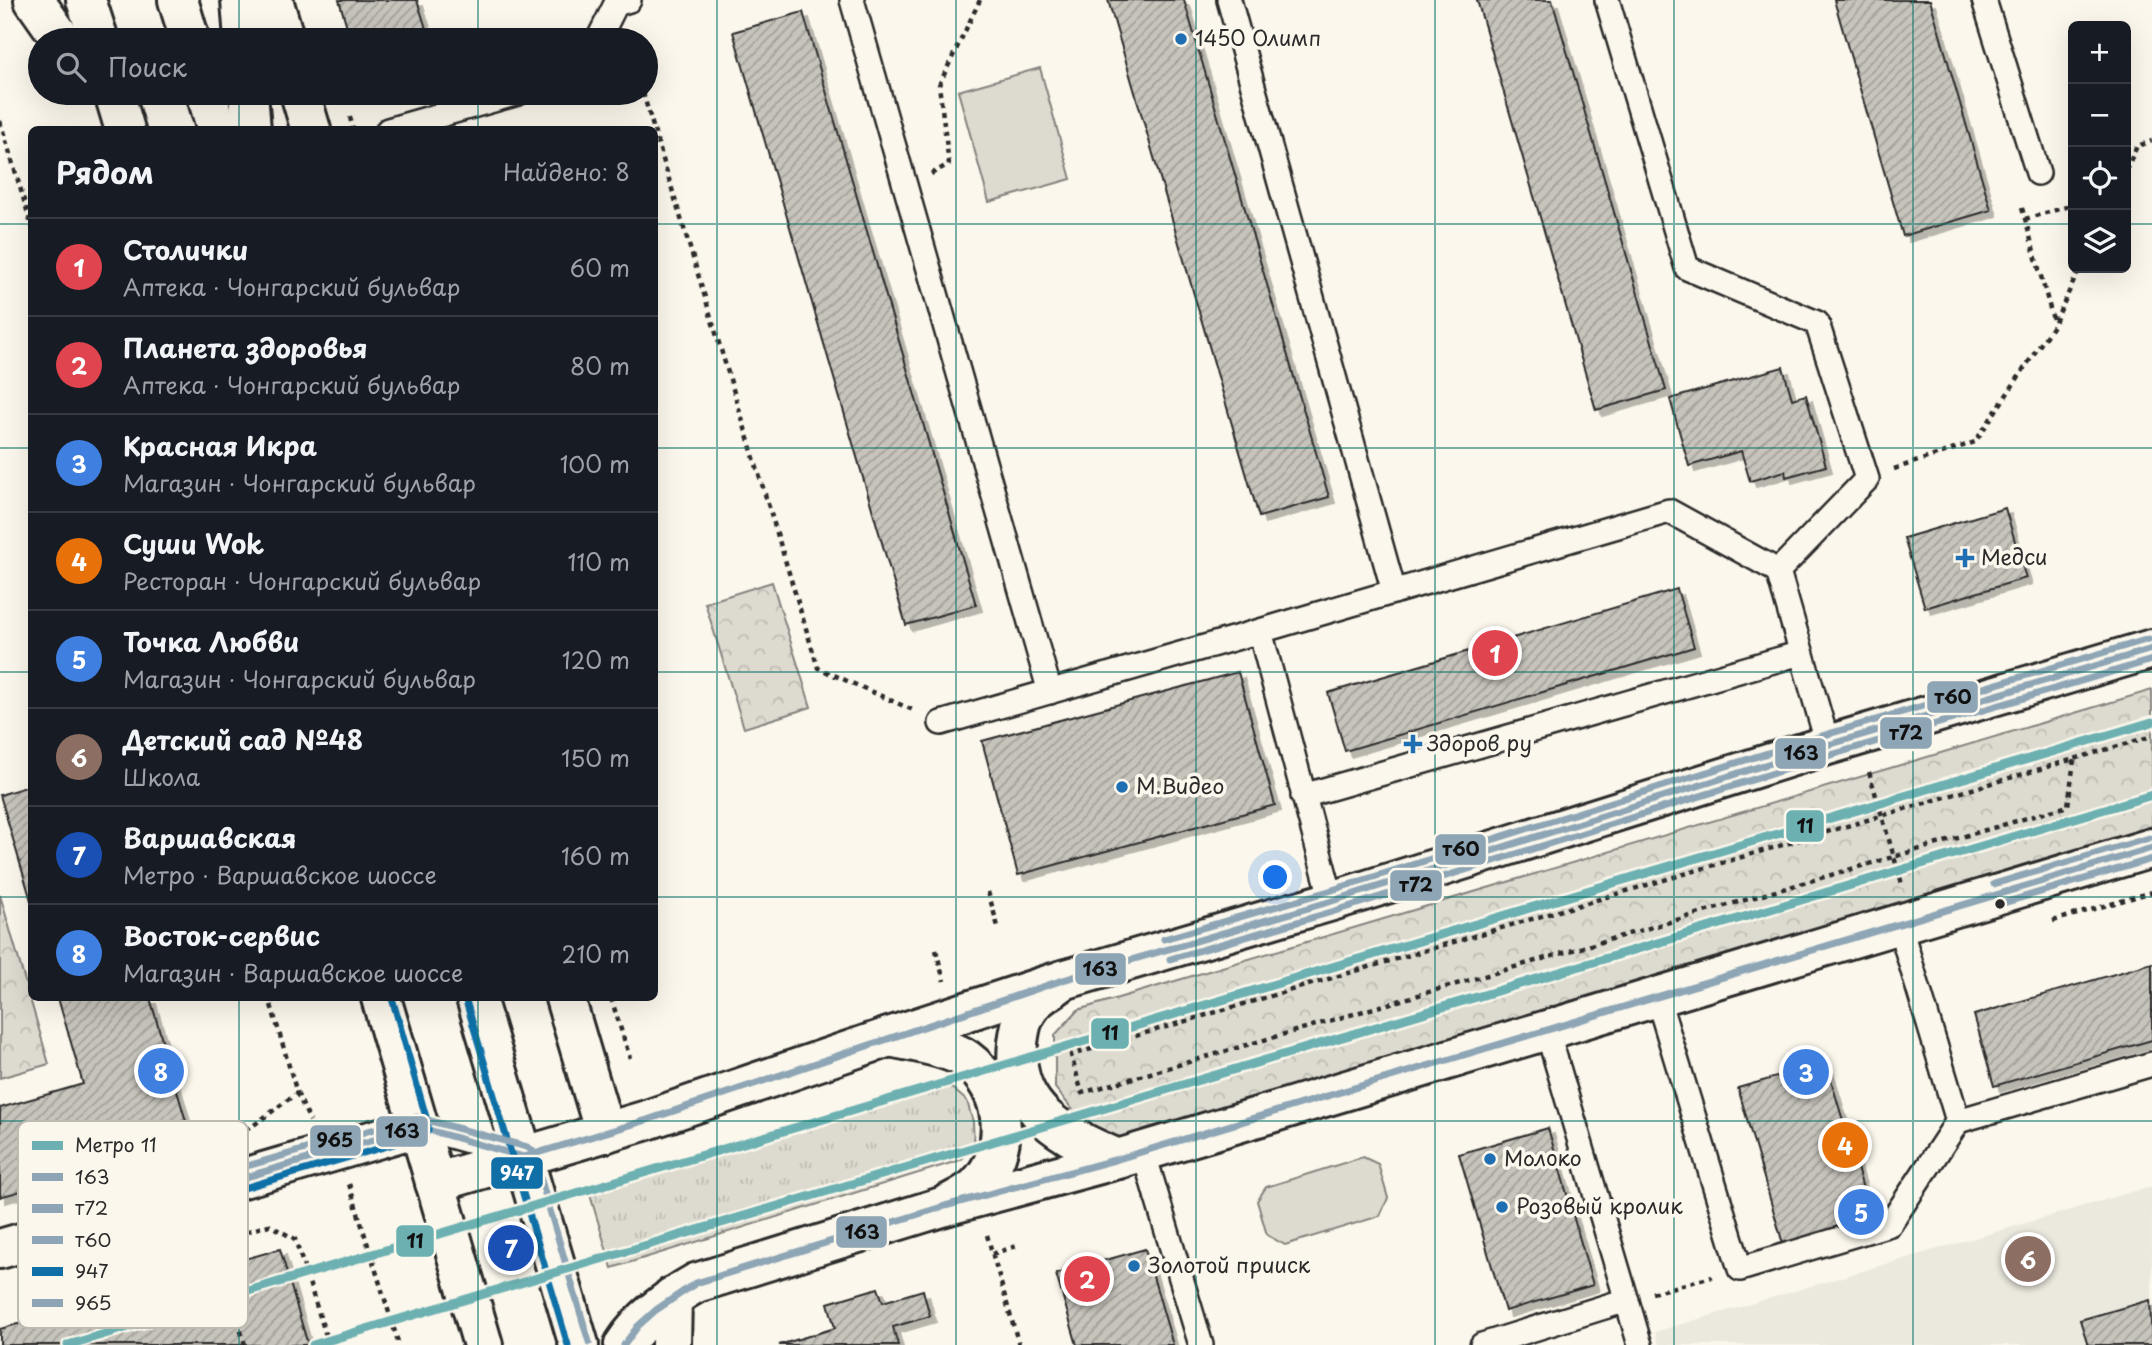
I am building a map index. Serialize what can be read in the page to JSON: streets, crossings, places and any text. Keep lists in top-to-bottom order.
{
  "places": {
    "other": [
      "1450 Олимп",
      "М.Видео",
      "Молоко",
      "Розовый кролик",
      "Золотой прииск"
    ],
    "health": ["Медси", "Здоров ру"]
  },
  "lines": [
    "transit line т60",
    "transit line 163",
    "transit line т72",
    "metro line 11",
    "transit line 947",
    "transit line 965"
  ],
  "legend": [
    "Метро 11",
    "163",
    "т72",
    "т60",
    "947",
    "965"
  ],
  "page": {
    "map_buttons": ["+", "−"],
    "search": "Поиск",
    "heading": ["Рядом", "Найдено: 8"],
    "list": [
      {
        "mark": "1",
        "name": "Столички",
        "note": "Аптека · Чонгарский бульвар",
        "value": "60 m"
      },
      {
        "mark": "2",
        "name": "Планета здоровья",
        "note": "Аптека · Чонгарский бульвар",
        "value": "80 m"
      },
      {
        "mark": "3",
        "name": "Красная Икра",
        "note": "Магазин · Чонгарский бульвар",
        "value": "100 m"
      },
      {
        "mark": "4",
        "name": "Суши Wok",
        "note": "Ресторан · Чонгарский бульвар",
        "value": "110 m"
      },
      {
        "mark": "5",
        "name": "Точка Любви",
        "note": "Магазин · Чонгарский бульвар",
        "value": "120 m"
      },
      {
        "mark": "6",
        "name": "Детский сад №48",
        "note": "Школа",
        "value": "150 m"
      },
      {
        "mark": "7",
        "name": "Варшавская",
        "note": "Метро · Варшавское шоссе",
        "value": "160 m"
      },
      {
        "mark": "8",
        "name": "Восток-сервис",
        "note": "Магазин · Варшавское шоссе",
        "value": "210 m"
      }
    ],
    "pins": [
      "1",
      "8",
      "3",
      "4",
      "5",
      "7",
      "6",
      "2"
    ]
  }
}
